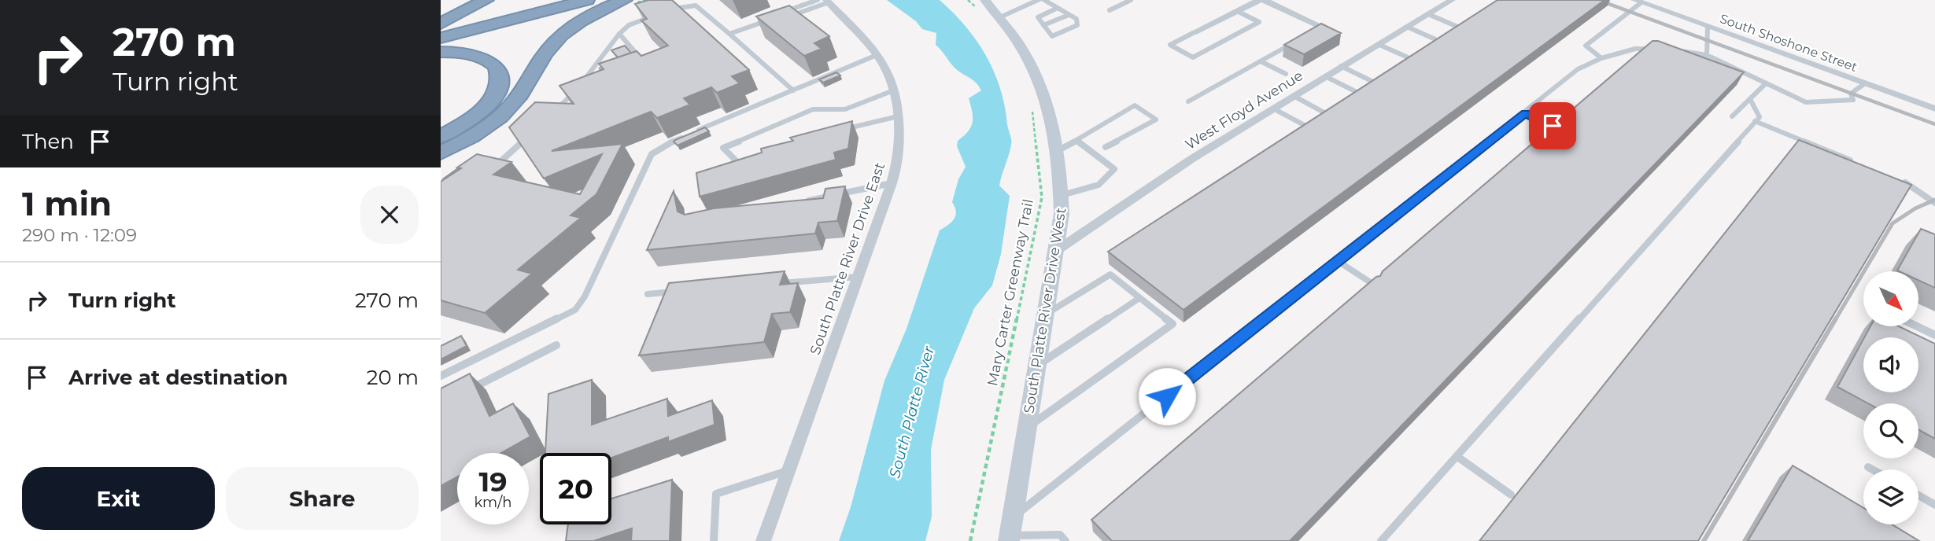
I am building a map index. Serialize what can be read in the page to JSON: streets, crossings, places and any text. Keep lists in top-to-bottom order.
{
  "streets": {
    "street": [
      "South Shoshone Street",
      "West Floyd Avenue",
      "South Platte River Drive East",
      "South Platte River Drive West"
    ],
    "path": ["Mary Carter Greenway Trail"]
  },
  "crossings": [
    ["West Floyd Avenue", "South Platte River Drive West"]
  ],
  "water": ["South Platte River"],
  "north": "bottom right",
  "page": {
    "turn": ["270 m", "Turn right"],
    "then": "Then",
    "heading": ["1 min", "290 m · 12:09"],
    "list": [
      {
        "name": "Turn right",
        "value": "270 m"
      },
      {
        "name": "Arrive at destination",
        "value": "20 m"
      }
    ],
    "speed": "19 km/h",
    "limit": "20",
    "buttons": ["Exit", "Share"]
  }
}
